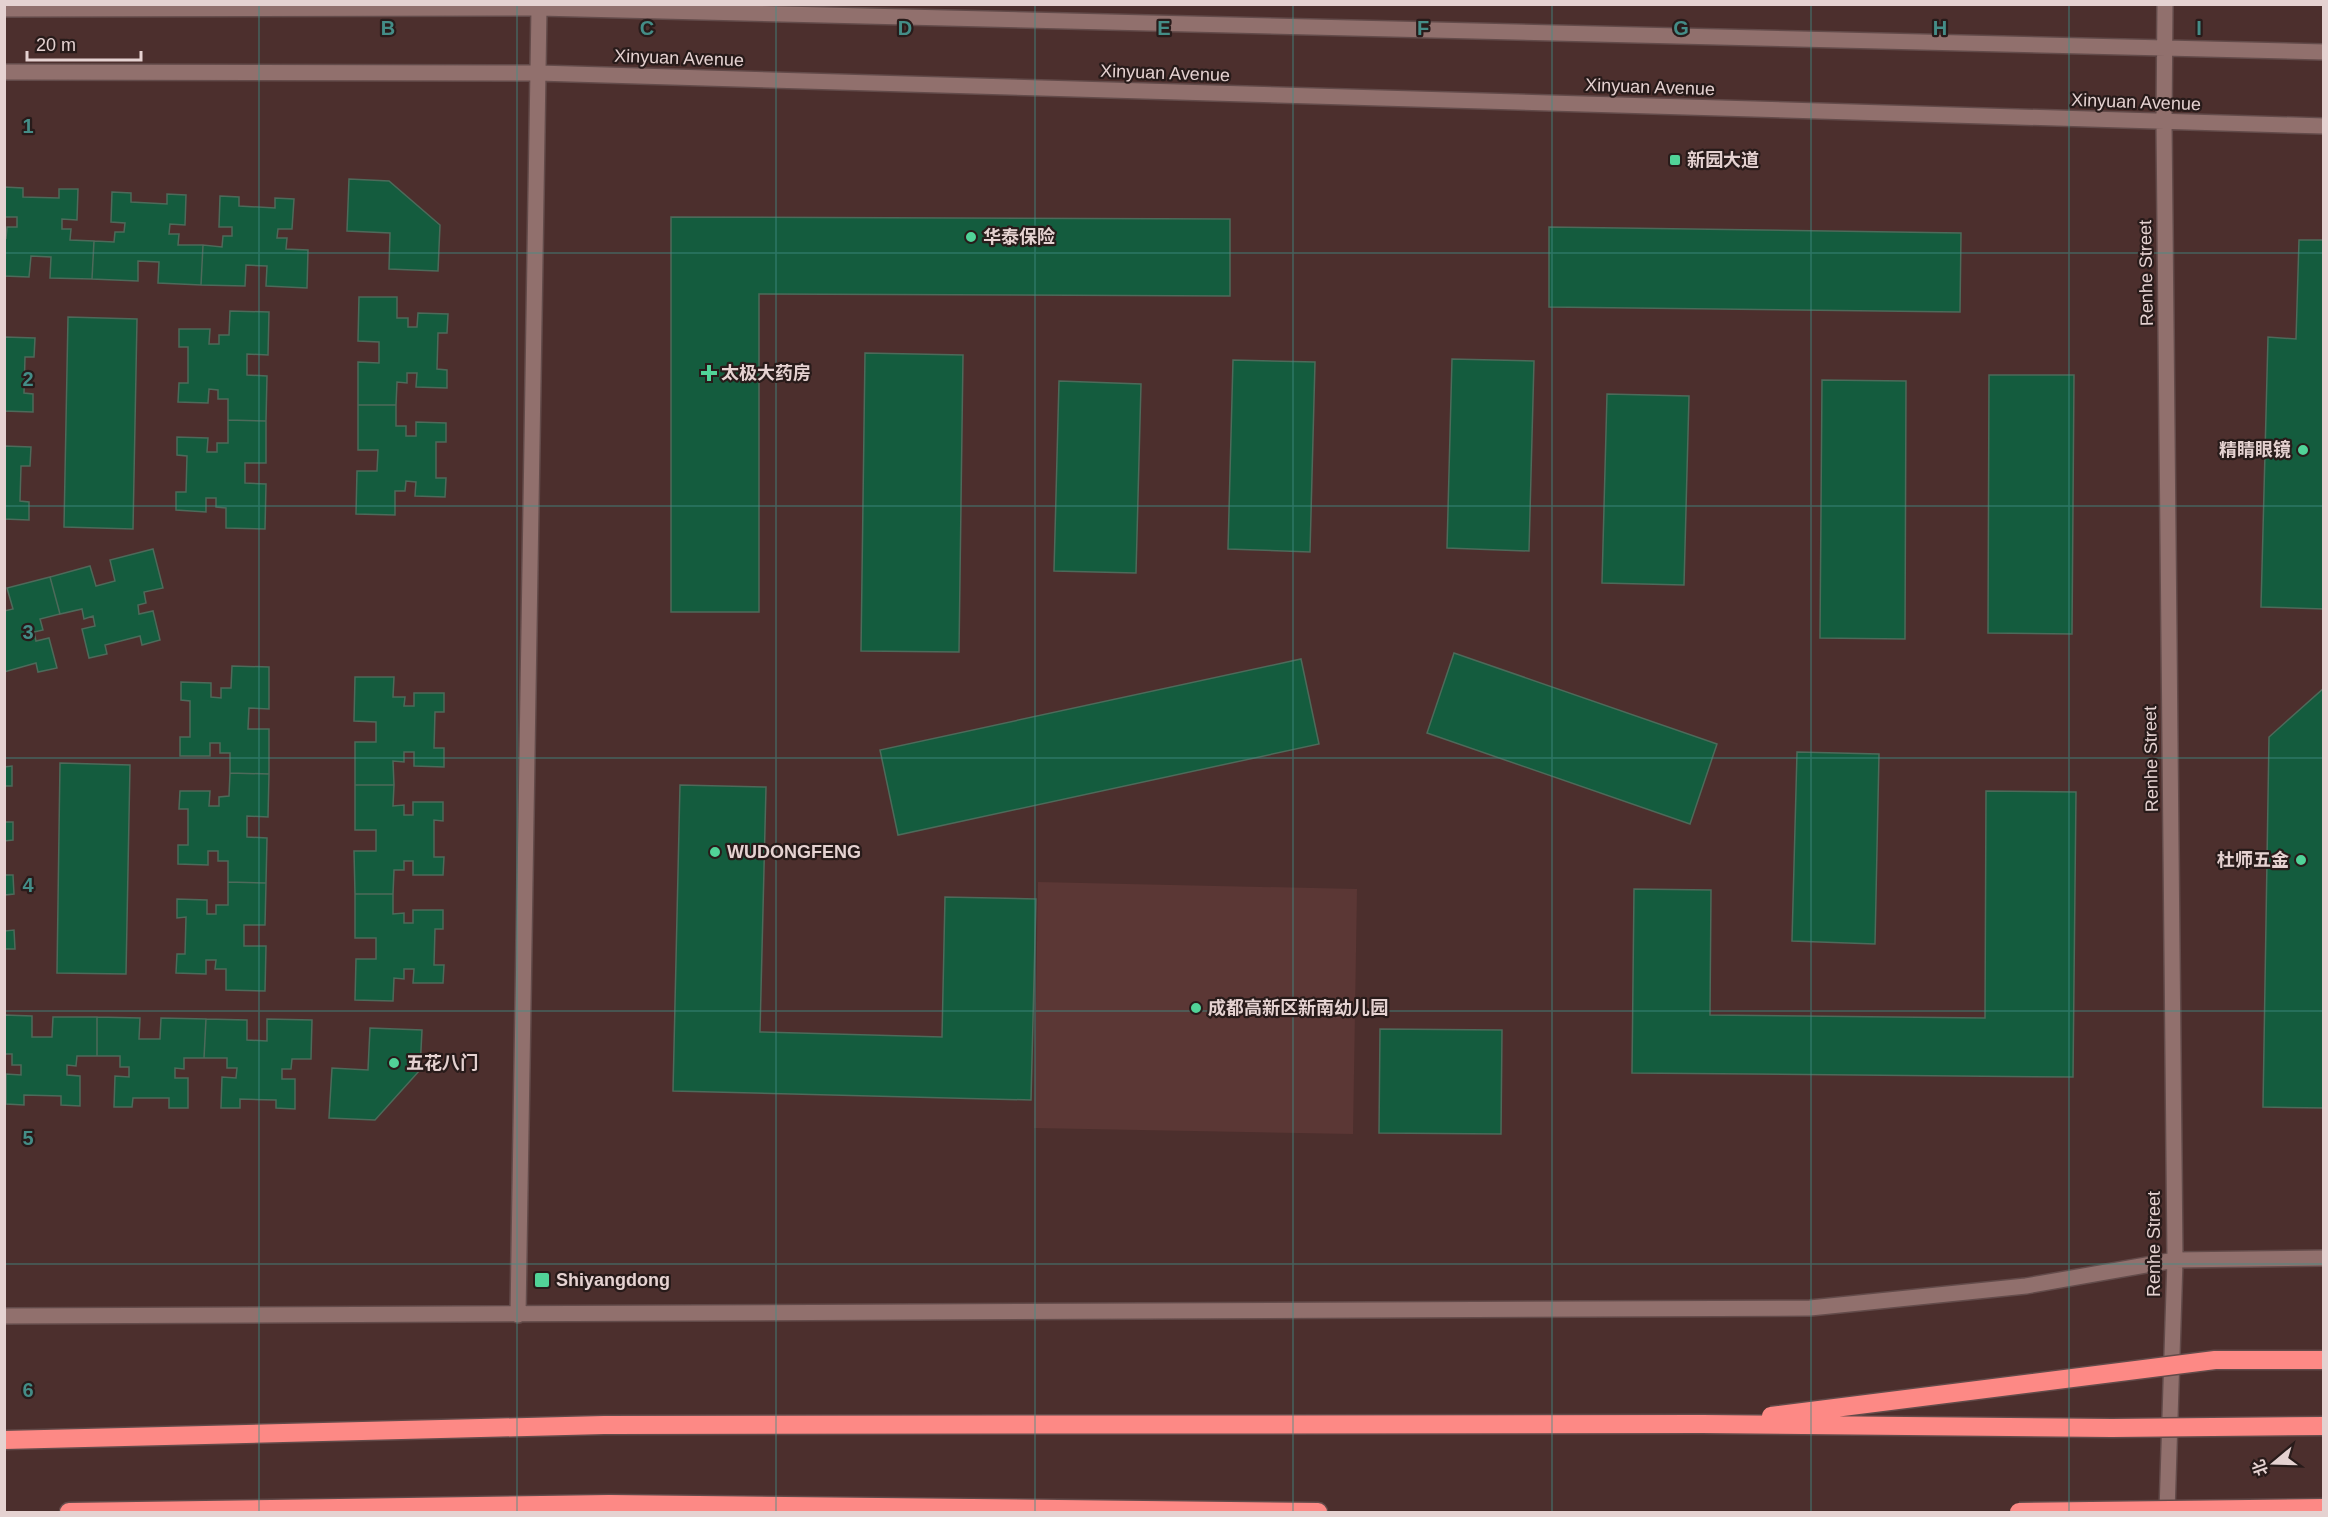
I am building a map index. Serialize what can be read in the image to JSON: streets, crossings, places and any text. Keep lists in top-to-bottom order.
{
  "streets": {
    "street": ["Xinyuan Avenue", "Renhe Street"]
  },
  "crossings": [
    ["Xinyuan Avenue", "Renhe Street"]
  ],
  "places": {
    "transit": ["新园大道", "Shiyangdong"],
    "other": [
      "华泰保险",
      "精睛眼镜",
      "WUDONGFENG",
      "杜师五金",
      "成都高新区新南幼儿园",
      "五花八门"
    ],
    "health": ["太极大药房"]
  },
  "scale_bar": "20 m",
  "north": "left",
  "grid": {
    "columns": [
      "B",
      "C",
      "D",
      "E",
      "F",
      "G",
      "H",
      "I"
    ],
    "rows": [
      "1",
      "2",
      "3",
      "4",
      "5",
      "6"
    ]
  }
}
